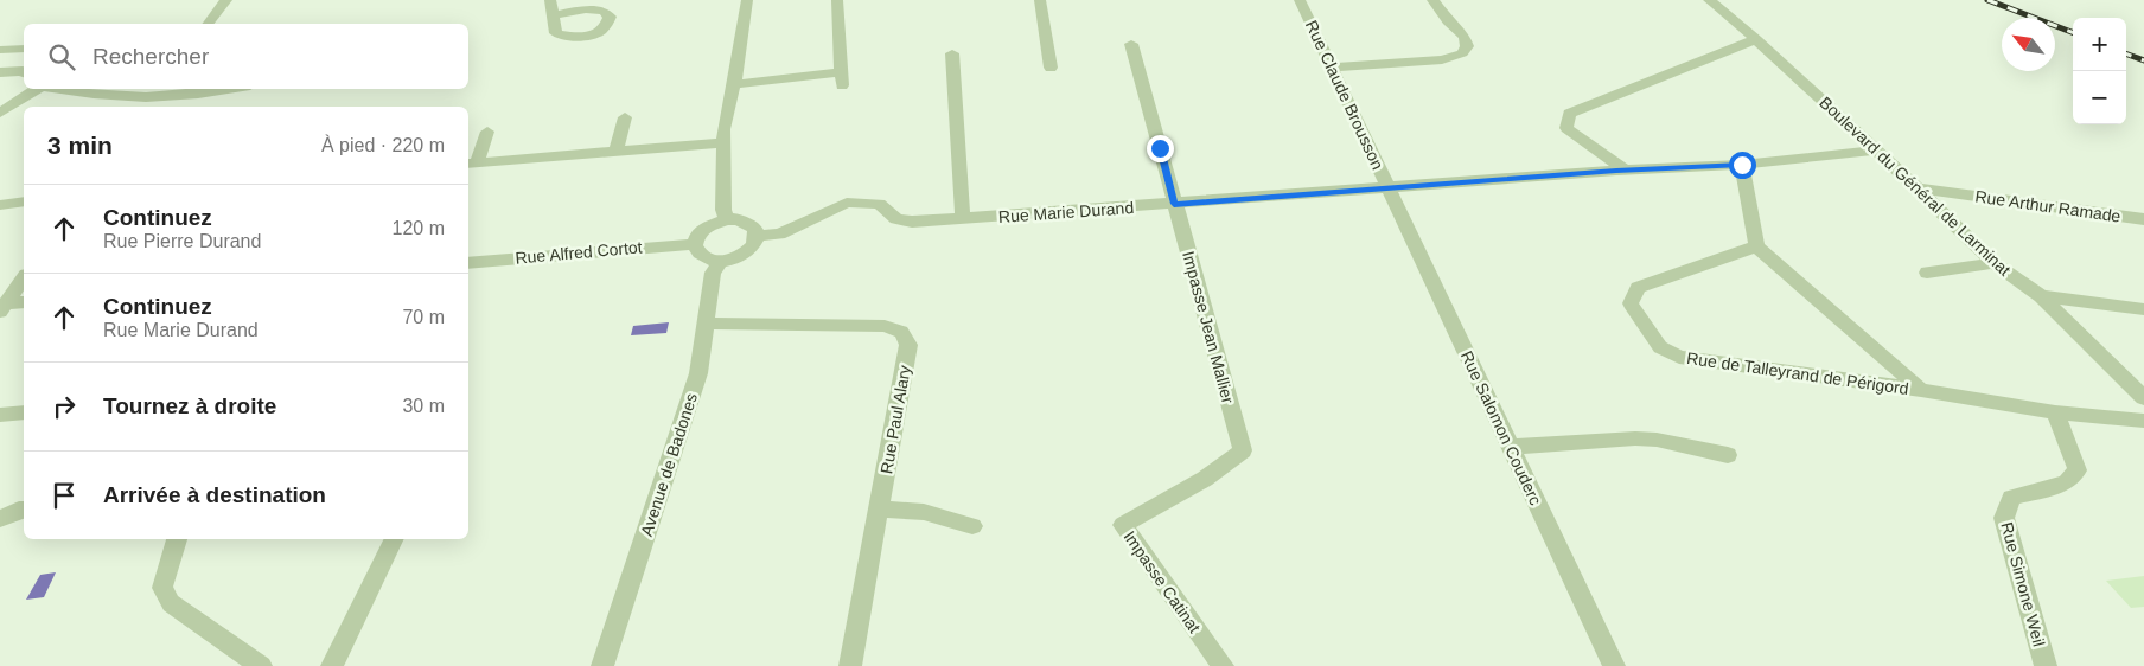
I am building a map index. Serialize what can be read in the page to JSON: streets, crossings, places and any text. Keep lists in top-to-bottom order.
{
  "streets": {
    "street": [
      "Rue Claude Brousson",
      "Boulevard du Général de Larminat",
      "Rue Arthur Ramade",
      "Rue Marie Durand",
      "Rue Alfred Cortot",
      "Impasse Jean Mallier",
      "Rue de Talleyrand de Périgord",
      "Rue Paul Alary",
      "Rue Salomon Couderc",
      "Avenue de Badones",
      "Impasse Catinat",
      "Rue Simone Weil"
    ]
  },
  "crossings": [
    ["Rue Claude Brousson", "Rue Marie Durand"],
    ["Rue Claude Brousson", "Rue Salomon Couderc"],
    ["Boulevard du Général de Larminat", "Rue Arthur Ramade"],
    ["Boulevard du Général de Larminat", "Rue Marie Durand"],
    ["Rue Marie Durand", "Rue Alfred Cortot"],
    ["Rue Marie Durand", "Impasse Jean Mallier"],
    ["Rue Marie Durand", "Rue Salomon Couderc"],
    ["Rue Marie Durand", "Avenue de Badones"],
    ["Rue Alfred Cortot", "Avenue de Badones"],
    ["Impasse Jean Mallier", "Impasse Catinat"],
    ["Rue de Talleyrand de Périgord", "Rue Simone Weil"],
    ["Rue Paul Alary", "Avenue de Badones"]
  ],
  "north": "top left",
  "page": {
    "map_buttons": ["+", "−"],
    "search": "Rechercher",
    "heading": ["3 min", "À pied · 220 m"],
    "list": [
      ["Continuez", "Rue Pierre Durand", "120 m"],
      ["Continuez", "Rue Marie Durand", "70 m"],
      ["Tournez à droite", "30 m"],
      "Arrivée à destination"
    ]
  }
}
